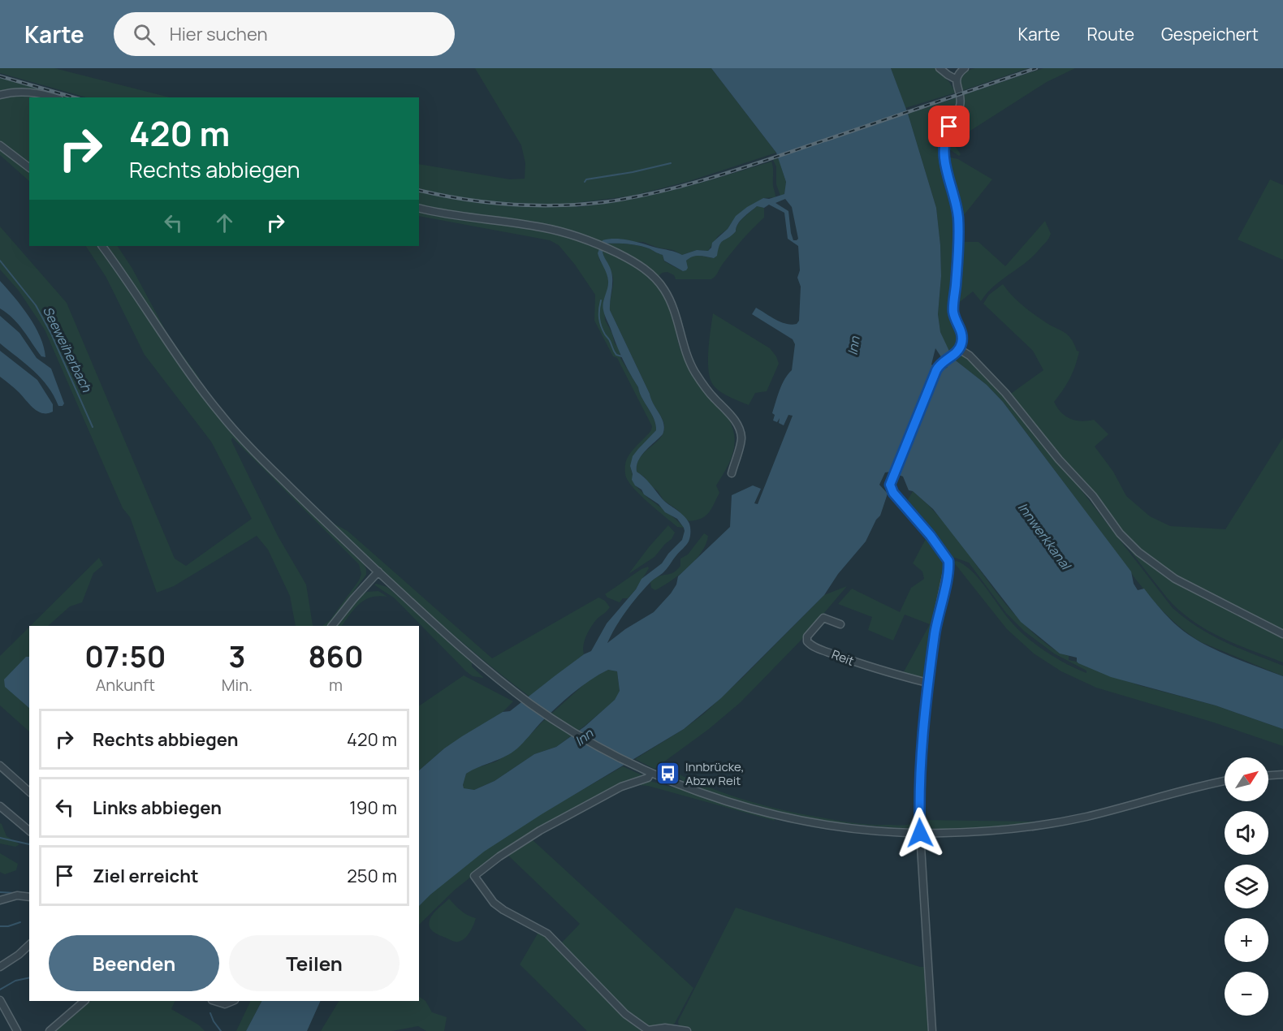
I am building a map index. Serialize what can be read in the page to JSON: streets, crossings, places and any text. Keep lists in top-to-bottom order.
{
  "streets": {
    "street": ["Reit"]
  },
  "water": ["Inn", "Seeweiherbach", "Innwerkkanal"],
  "places": {
    "bus stop": ["Innbrücke, Abzw Reit"]
  },
  "north": "top right",
  "page": {
    "header": "Karte",
    "search": "Hier suchen",
    "nav": ["Karte", "Route", "Gespeichert"],
    "turn": ["420 m", "Rechts abbiegen"],
    "eta": [
      "07:50",
      "Ankunft",
      "3",
      "Min.",
      "860",
      "m"
    ],
    "list": [
      {
        "name": "Rechts abbiegen",
        "value": "420 m"
      },
      {
        "name": "Links abbiegen",
        "value": "190 m"
      },
      {
        "name": "Ziel erreicht",
        "value": "250 m"
      }
    ],
    "map_buttons": ["+", "−"],
    "buttons": ["Beenden", "Teilen"]
  }
}
